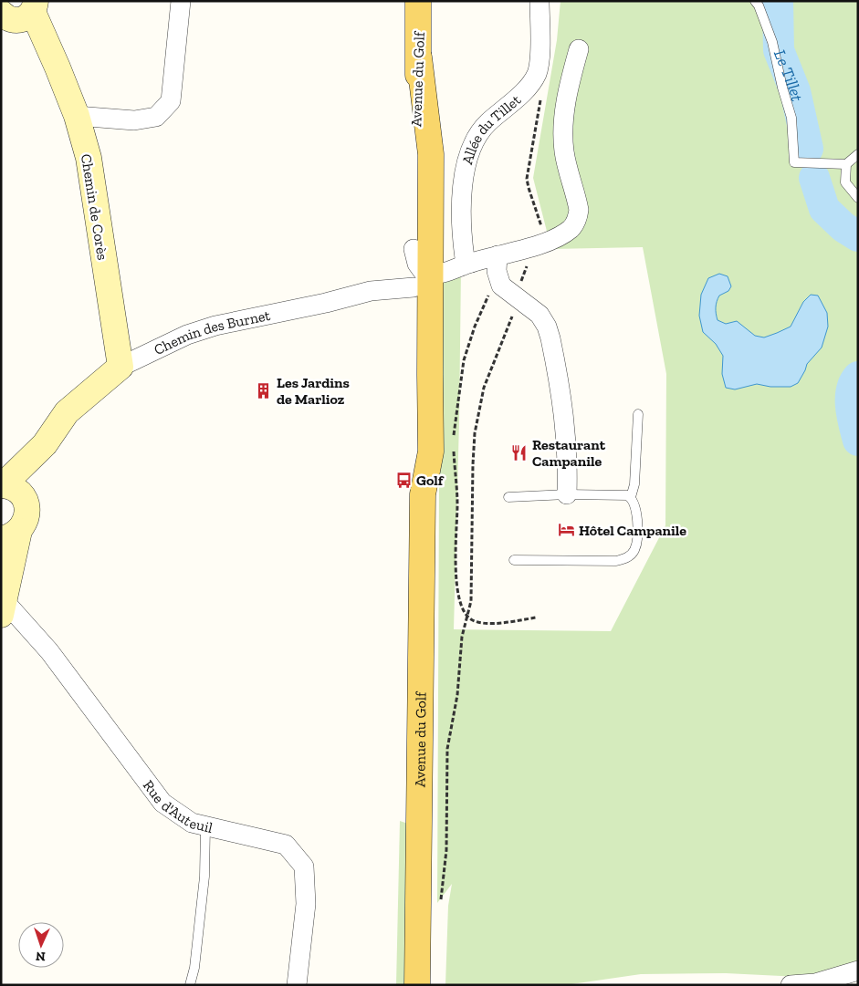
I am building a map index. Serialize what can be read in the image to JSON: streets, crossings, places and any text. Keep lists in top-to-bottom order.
{
  "streets": {
    "main road": ["Avenue du Golf"],
    "street": [
      "Allée du Tillet",
      "Chemin de Corès",
      "Chemin des Burnet",
      "Rue d'Auteuil"
    ]
  },
  "crossings": [
    ["Avenue du Golf", "Chemin des Burnet"],
    ["Allée du Tillet", "Chemin des Burnet"],
    ["Chemin de Corès", "Chemin des Burnet"]
  ],
  "water": ["Le Tillet"],
  "places": {
    "building": ["Les Jardins de Marlioz"],
    "restaurant": ["Restaurant Campanile"],
    "bus stop": ["Golf"],
    "hotel": ["Hôtel Campanile"]
  },
  "north": "bottom"
}
